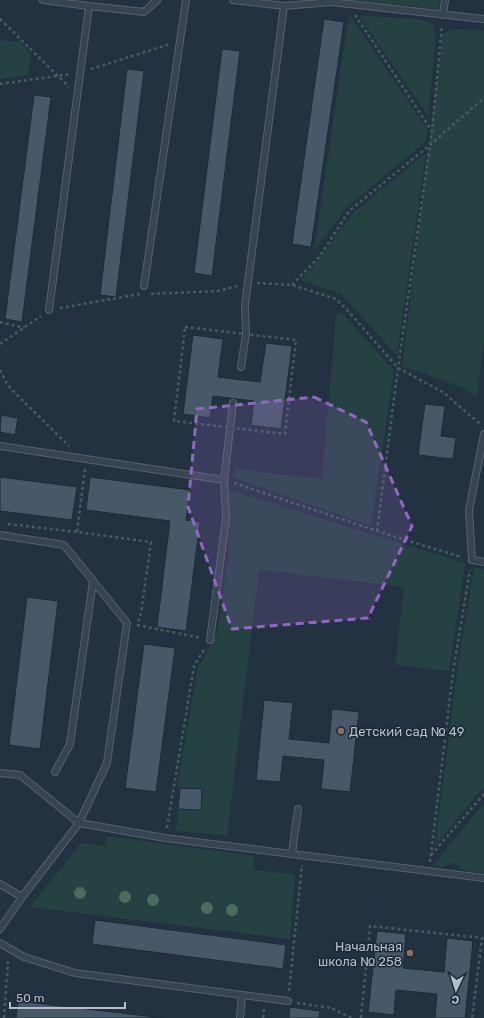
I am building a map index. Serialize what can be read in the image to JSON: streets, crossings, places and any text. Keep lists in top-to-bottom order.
{
  "places": ["Детский сад № 49", "Начальная школа № 258"],
  "scale_bar": "50 m",
  "north": "bottom"
}
